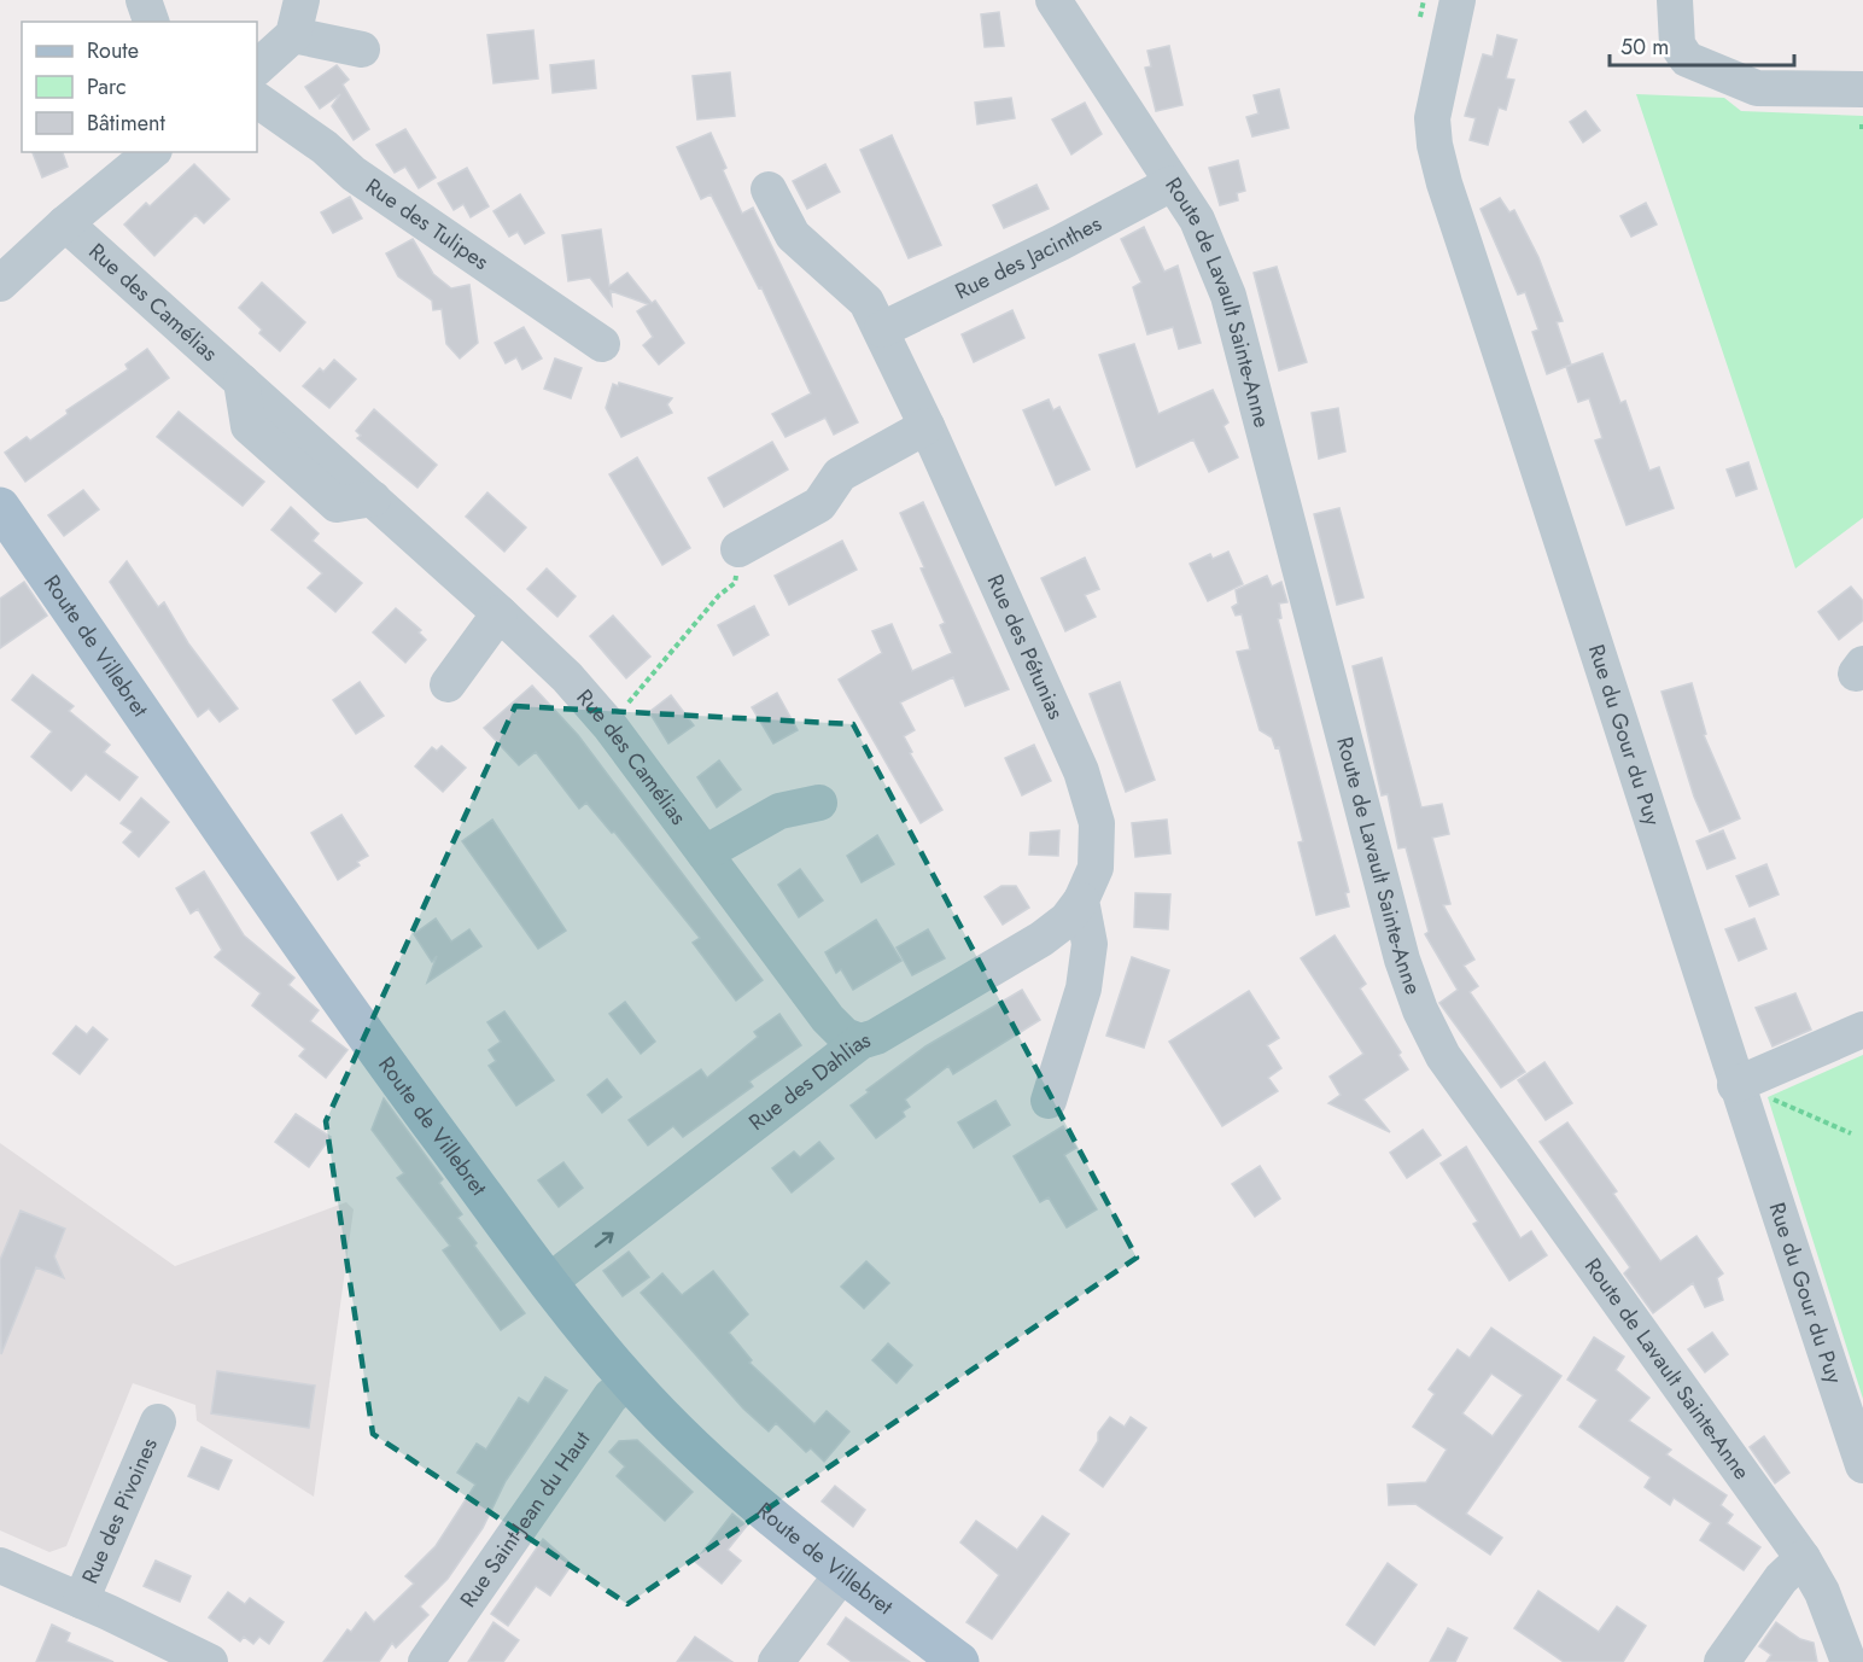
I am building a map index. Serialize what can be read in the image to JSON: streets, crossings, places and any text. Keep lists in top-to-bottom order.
{
  "streets": {
    "main road": ["Route de Villebret"],
    "street": [
      "Rue des Tulipes",
      "Rue des Jacinthes",
      "Rue des Camélias",
      "Route de Lavault Sainte-Anne",
      "Rue des Pétunias",
      "Rue du Gour du Puy",
      "Rue des Dahlias",
      "Rue des Pivoines",
      "Rue Saint-Jean du Haut"
    ]
  },
  "crossings": [
    ["Rue des Jacinthes", "Route de Lavault Sainte-Anne"],
    ["Rue des Jacinthes", "Rue des Pétunias"],
    ["Rue des Camélias", "Rue des Dahlias"],
    ["Route de Villebret", "Rue des Dahlias"],
    ["Route de Villebret", "Rue Saint-Jean du Haut"],
    ["Rue des Pétunias", "Rue des Dahlias"]
  ],
  "one_way": ["Rue des Dahlias"],
  "legend": ["Route", "Parc", "Bâtiment"],
  "scale_bar": "50 m"
}
